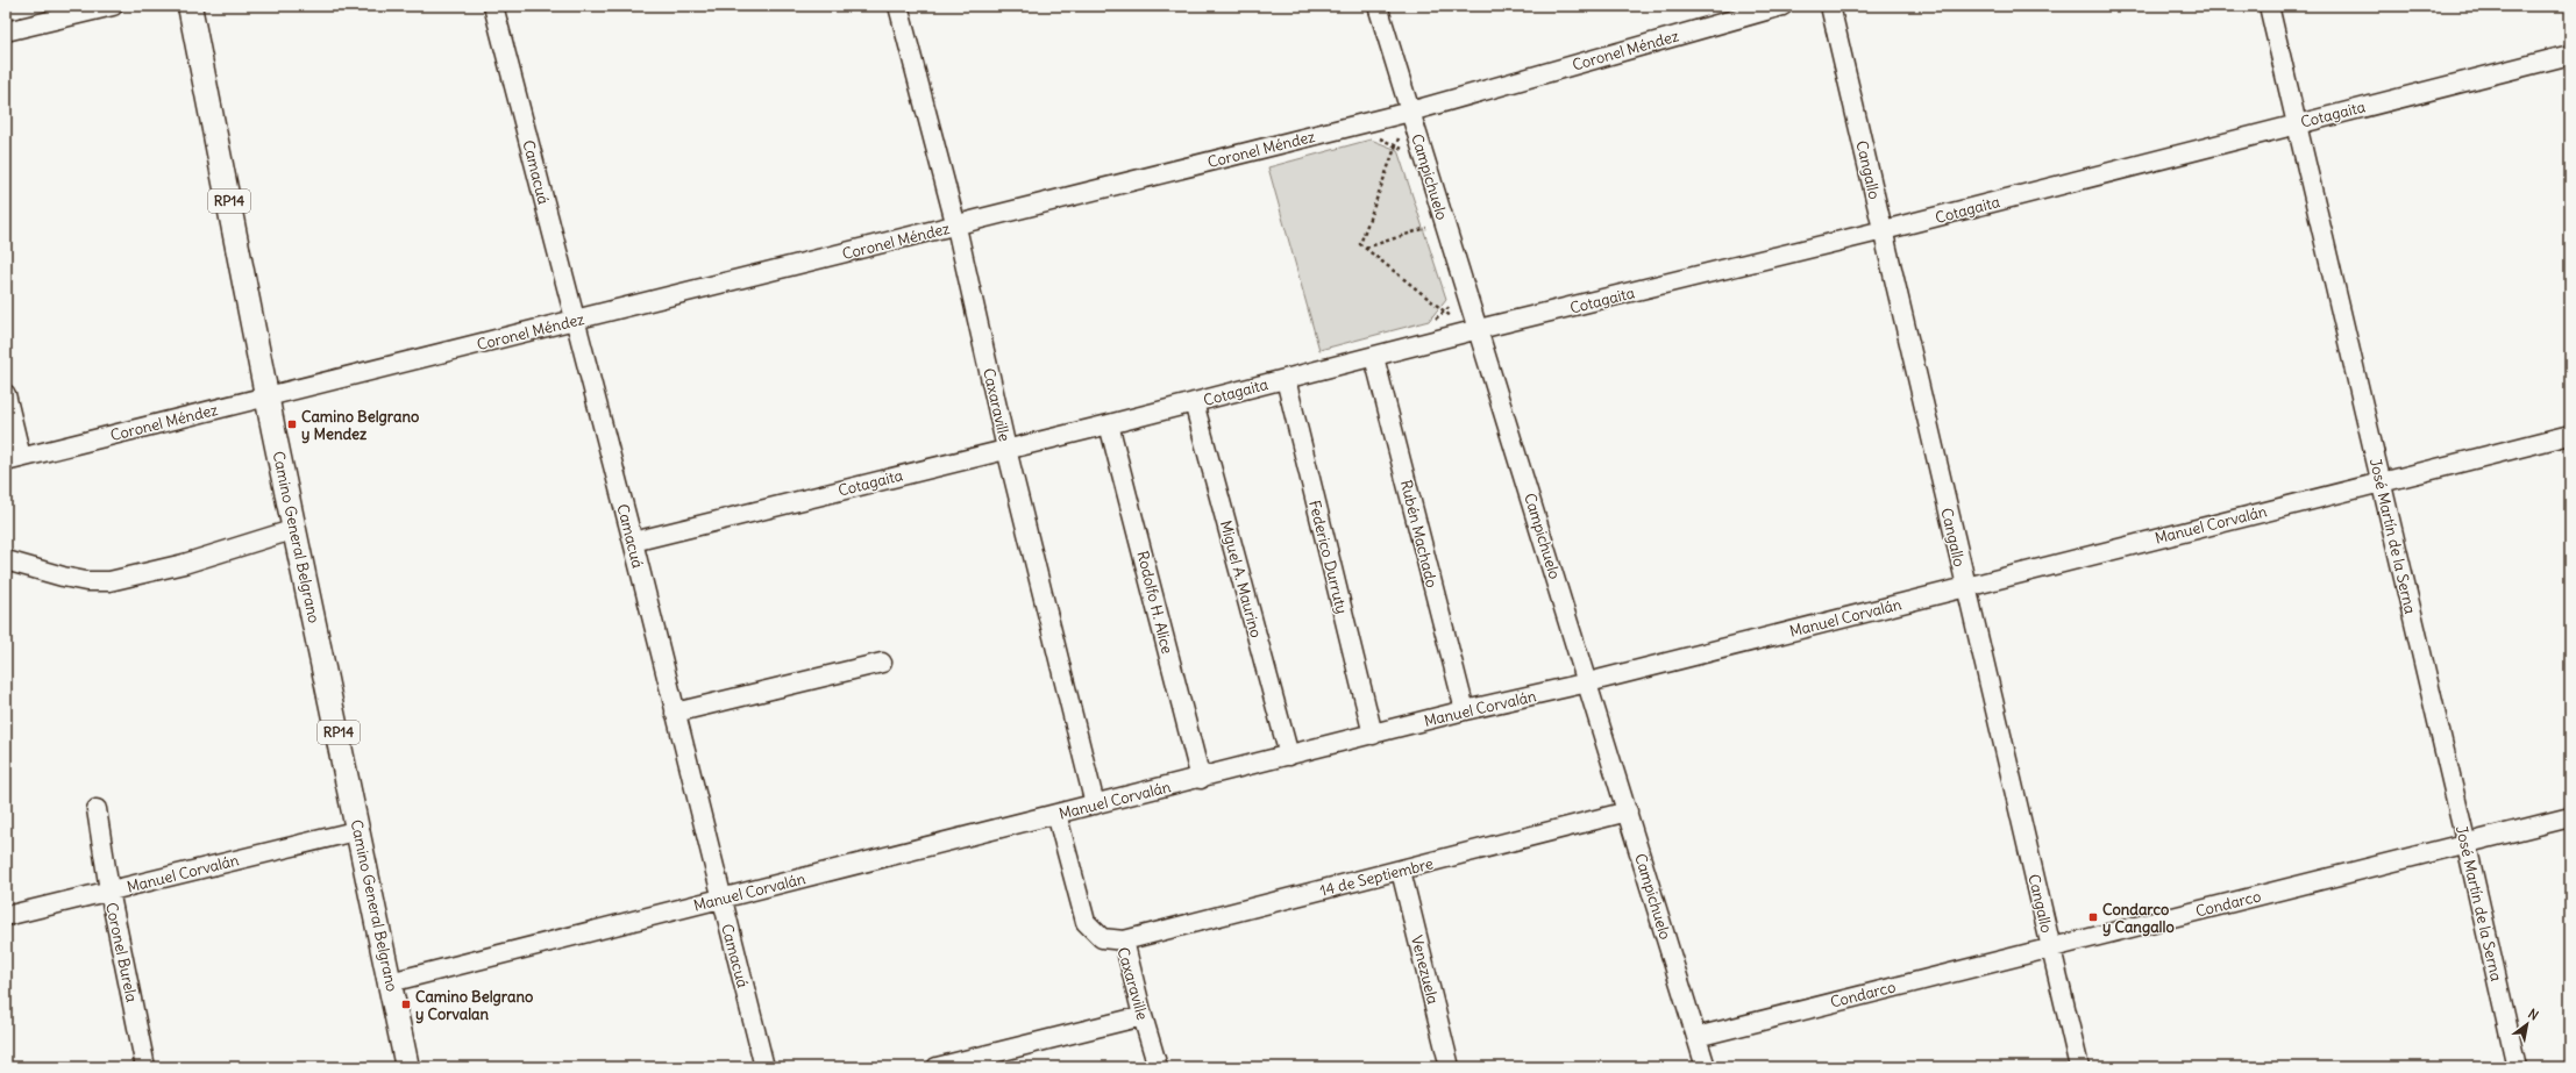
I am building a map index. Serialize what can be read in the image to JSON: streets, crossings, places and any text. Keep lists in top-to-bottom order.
{
  "streets": {
    "main road": ["RP14", "Camino General Belgrano"],
    "street": [
      "Coronel Méndez",
      "Cotagaita",
      "Cangallo",
      "Camacuá",
      "Campichuelo",
      "Caxaraville",
      "Manuel Corvalán",
      "Rubén Machado",
      "José Martín de la Serna",
      "Federico Durruty",
      "Miguel A. Maurino",
      "Rodolfo H. Alice",
      "14 de Septiembre",
      "Condarco",
      "Coronel Burela",
      "Venezuela"
    ]
  },
  "crossings": [
    ["Coronel Méndez", "Camacuá"],
    ["Coronel Méndez", "Campichuelo"],
    ["Coronel Méndez", "Caxaraville"],
    ["Coronel Méndez", "Camino General Belgrano"],
    ["Cotagaita", "Cangallo"],
    ["Cotagaita", "Camacuá"],
    ["Cotagaita", "Campichuelo"],
    ["Cotagaita", "Caxaraville"],
    ["Cotagaita", "Rubén Machado"],
    ["Cotagaita", "José Martín de la Serna"],
    ["Cotagaita", "Federico Durruty"],
    ["Cotagaita", "Miguel A. Maurino"],
    ["Cotagaita", "Rodolfo H. Alice"],
    ["Cangallo", "Manuel Corvalán"],
    ["Cangallo", "Condarco"],
    ["Camacuá", "Manuel Corvalán"],
    ["Campichuelo", "Manuel Corvalán"],
    ["Campichuelo", "14 de Septiembre"],
    ["Campichuelo", "Condarco"],
    ["Caxaraville", "Manuel Corvalán"],
    ["Caxaraville", "14 de Septiembre"],
    ["Manuel Corvalán", "Rubén Machado"],
    ["Manuel Corvalán", "José Martín de la Serna"],
    ["Manuel Corvalán", "Camino General Belgrano"],
    ["Manuel Corvalán", "Federico Durruty"],
    ["Manuel Corvalán", "Miguel A. Maurino"],
    ["Manuel Corvalán", "Rodolfo H. Alice"],
    ["Manuel Corvalán", "Coronel Burela"],
    ["José Martín de la Serna", "Condarco"],
    ["14 de Septiembre", "Venezuela"]
  ],
  "places": {
    "transit": ["Camino Belgrano y Mendez", "Condarco y Cangallo", "Camino Belgrano y Corvalan"]
  },
  "north": "top right"
}
